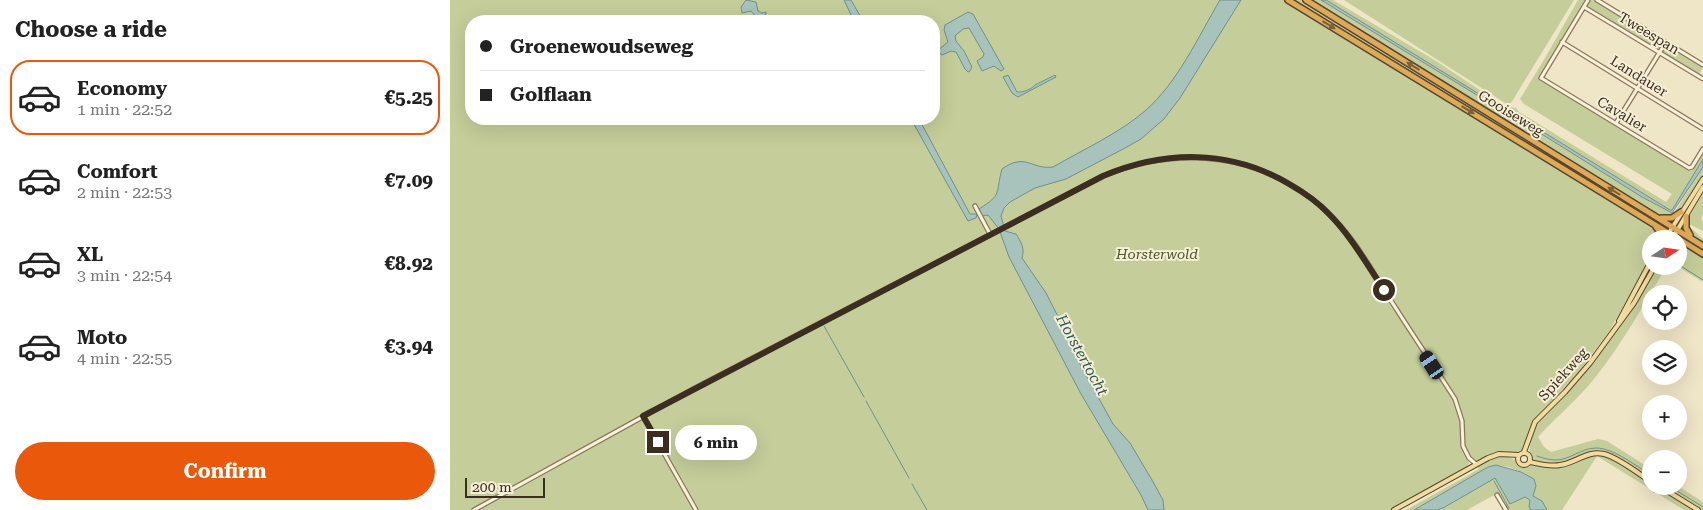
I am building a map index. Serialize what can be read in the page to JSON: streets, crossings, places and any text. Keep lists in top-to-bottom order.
{
  "streets": {
    "highway": ["Gooiseweg"],
    "main road": ["Spiekweg"],
    "street": ["Tweespan", "Landauer", "Cavalier"]
  },
  "crossings": [
    ["Landauer", "Cavalier"]
  ],
  "water": ["Horstertocht"],
  "parks": ["Horsterwold"],
  "scale_bar": "200 m",
  "north": "right",
  "page": {
    "heading": "Choose a ride",
    "banner": ["Groenewoudseweg", "Golflaan"],
    "list": [
      {
        "name": "Economy",
        "note": "1 min · 22:52",
        "value": "€5.25"
      },
      {
        "name": "Comfort",
        "note": "2 min · 22:53",
        "value": "€7.09"
      },
      {
        "name": "XL",
        "note": "3 min · 22:54",
        "value": "€8.92"
      },
      {
        "name": "Moto",
        "note": "4 min · 22:55",
        "value": "€3.94"
      }
    ],
    "map_buttons": ["+", "−"],
    "bubble": "6 min",
    "buttons": "Confirm",
    "scale": "200 m"
  }
}
